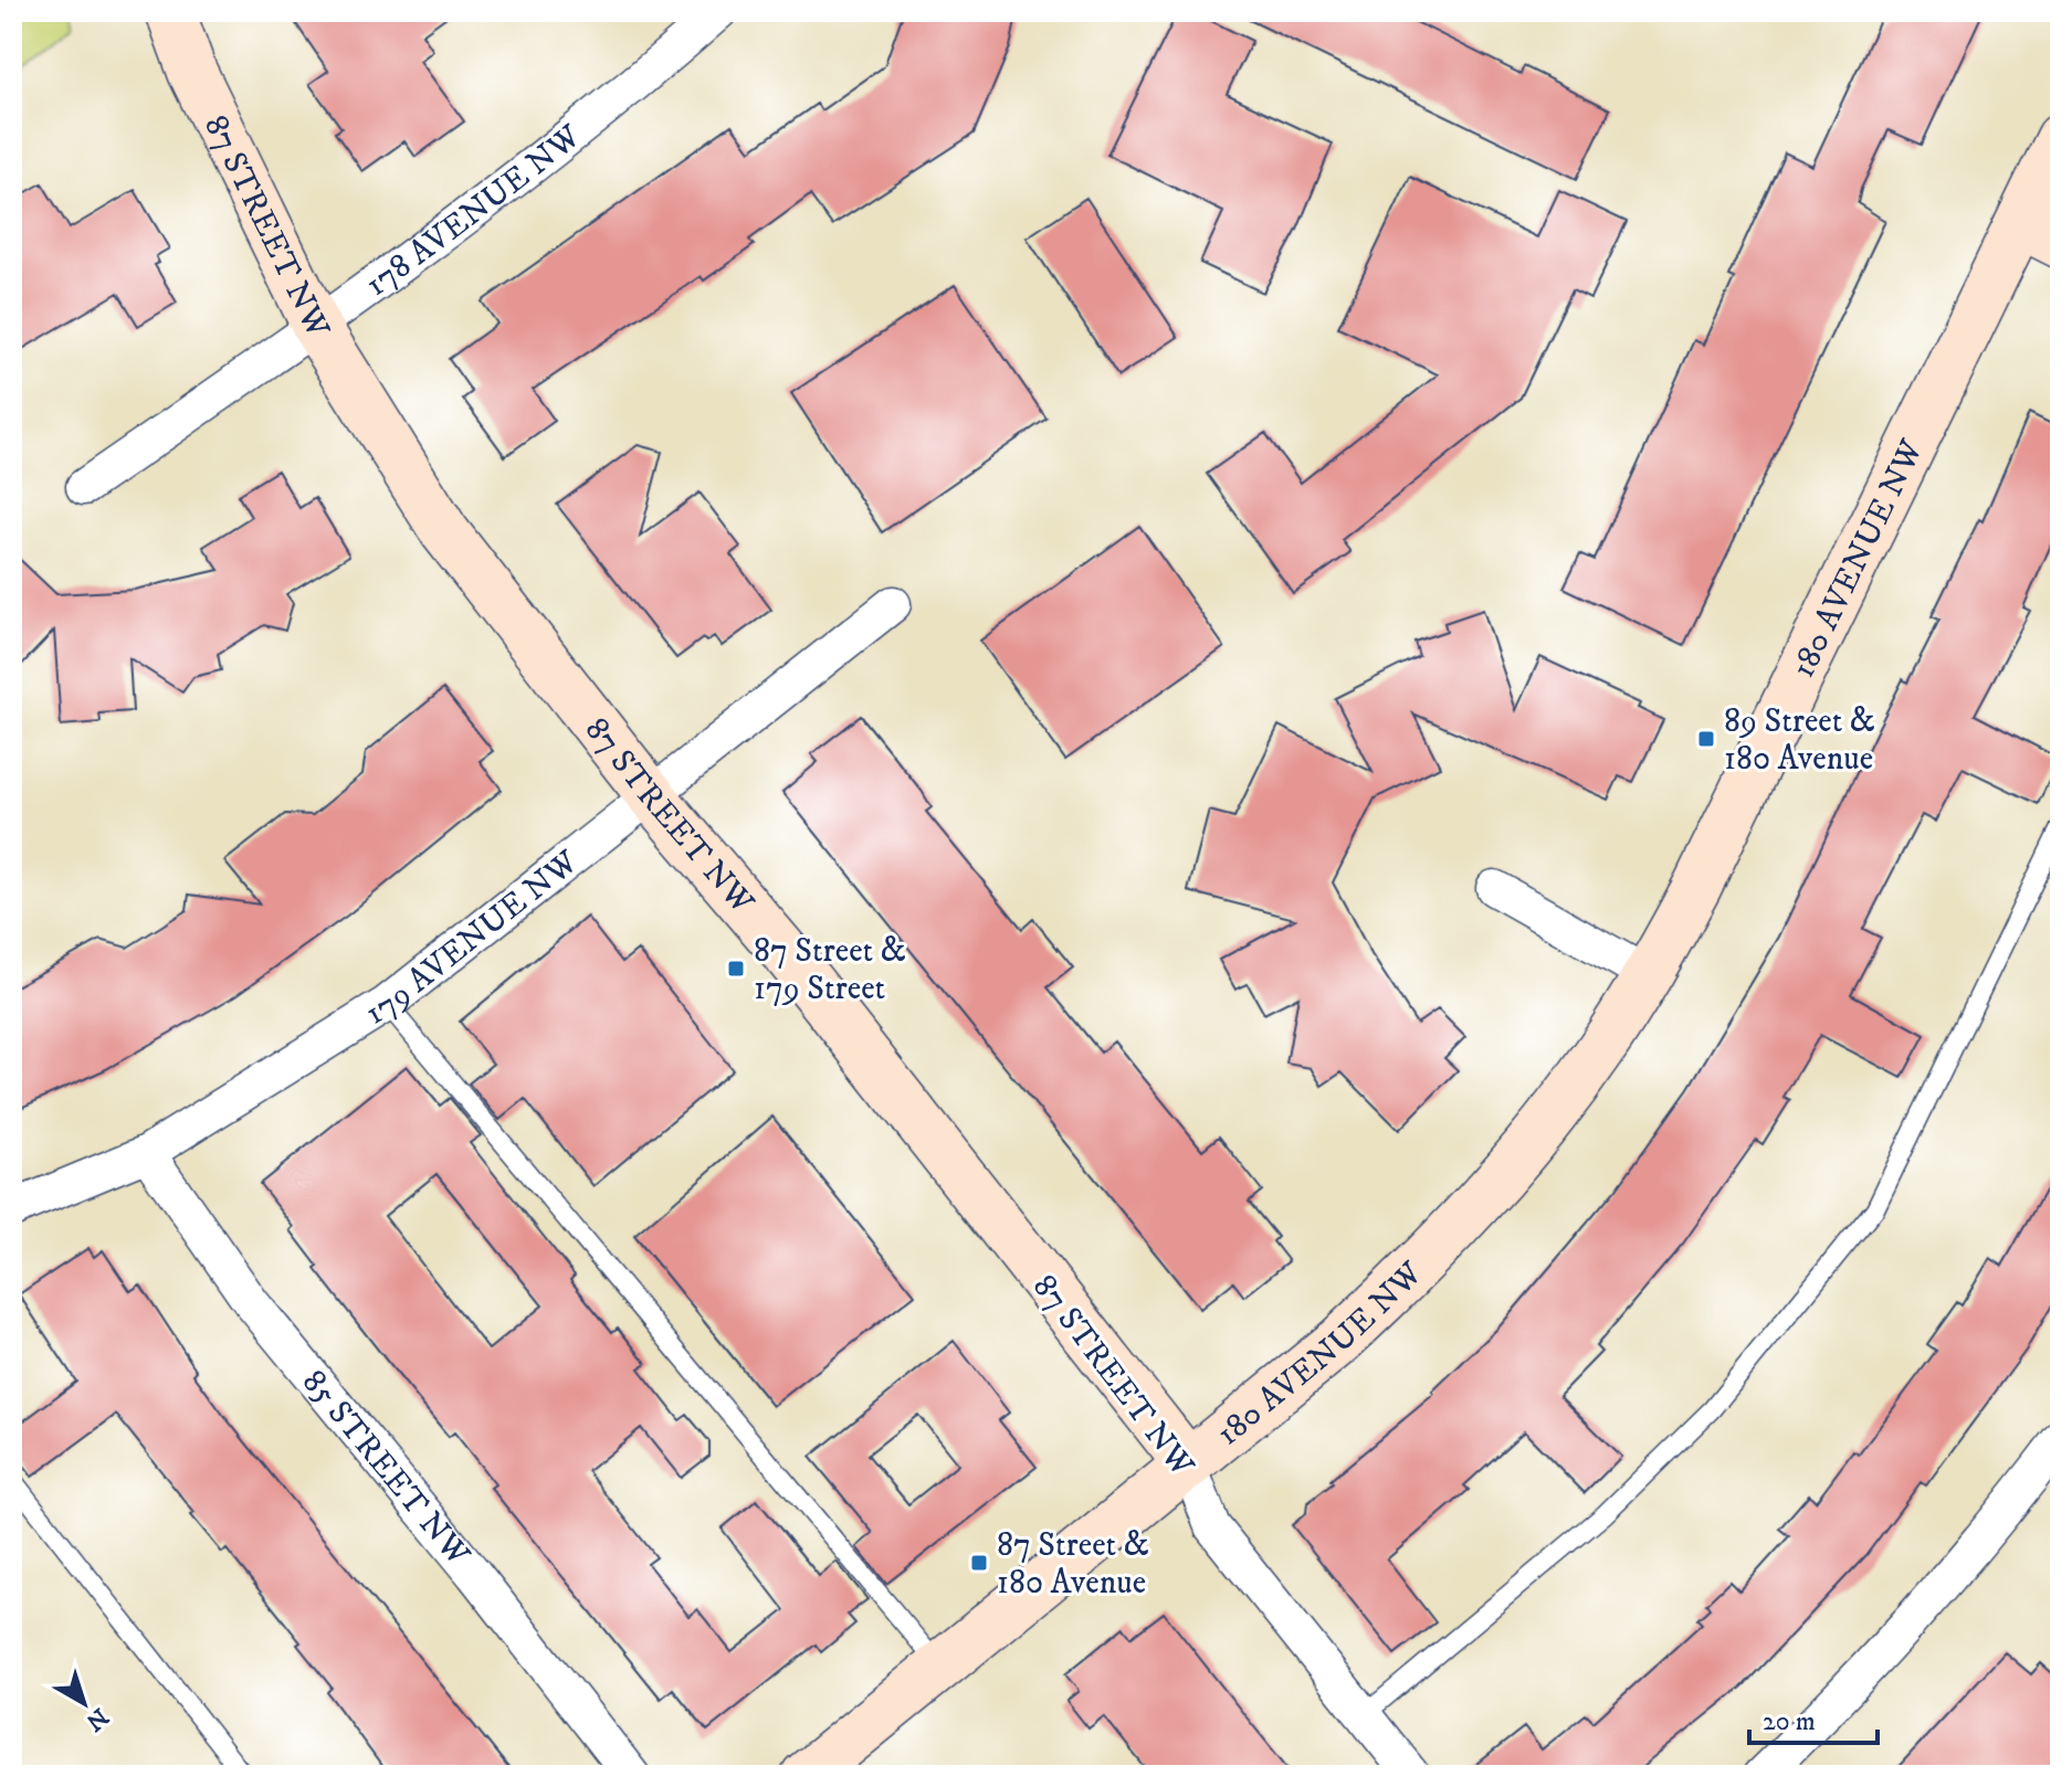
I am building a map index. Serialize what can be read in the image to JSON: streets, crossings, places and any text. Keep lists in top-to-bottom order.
{
  "streets": {
    "street": [
      "178 AVENUE NW",
      "87 STREET NW",
      "180 AVENUE NW",
      "179 AVENUE NW",
      "85 STREET NW"
    ]
  },
  "crossings": [
    ["178 AVENUE NW", "87 STREET NW"],
    ["87 STREET NW", "180 AVENUE NW"],
    ["87 STREET NW", "179 AVENUE NW"],
    ["179 AVENUE NW", "85 STREET NW"]
  ],
  "places": {
    "transit": ["89 Street & 180 Avenue", "87 Street & 179 Street", "87 Street & 180 Avenue"]
  },
  "scale_bar": "20 m",
  "north": "bottom right"
}
